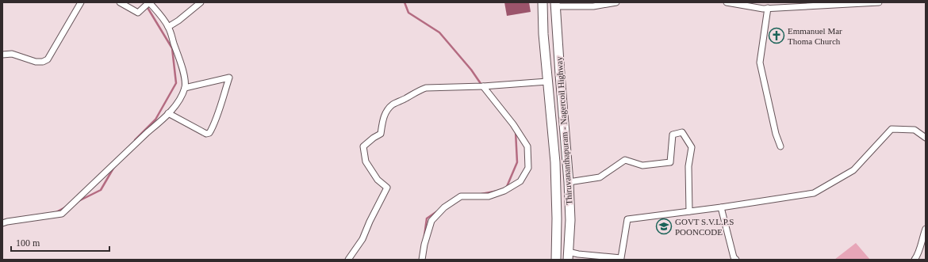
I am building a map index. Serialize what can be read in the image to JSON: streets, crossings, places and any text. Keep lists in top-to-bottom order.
{
  "streets": {
    "main road": ["Thiruvananthapuram - Nagercoil Highway"]
  },
  "places": {
    "church": ["Emmanuel Mar Thoma Church"],
    "school or university": ["GOVT S.V.L.P.S POONCODE"]
  },
  "scale_bar": "100 m"
}
